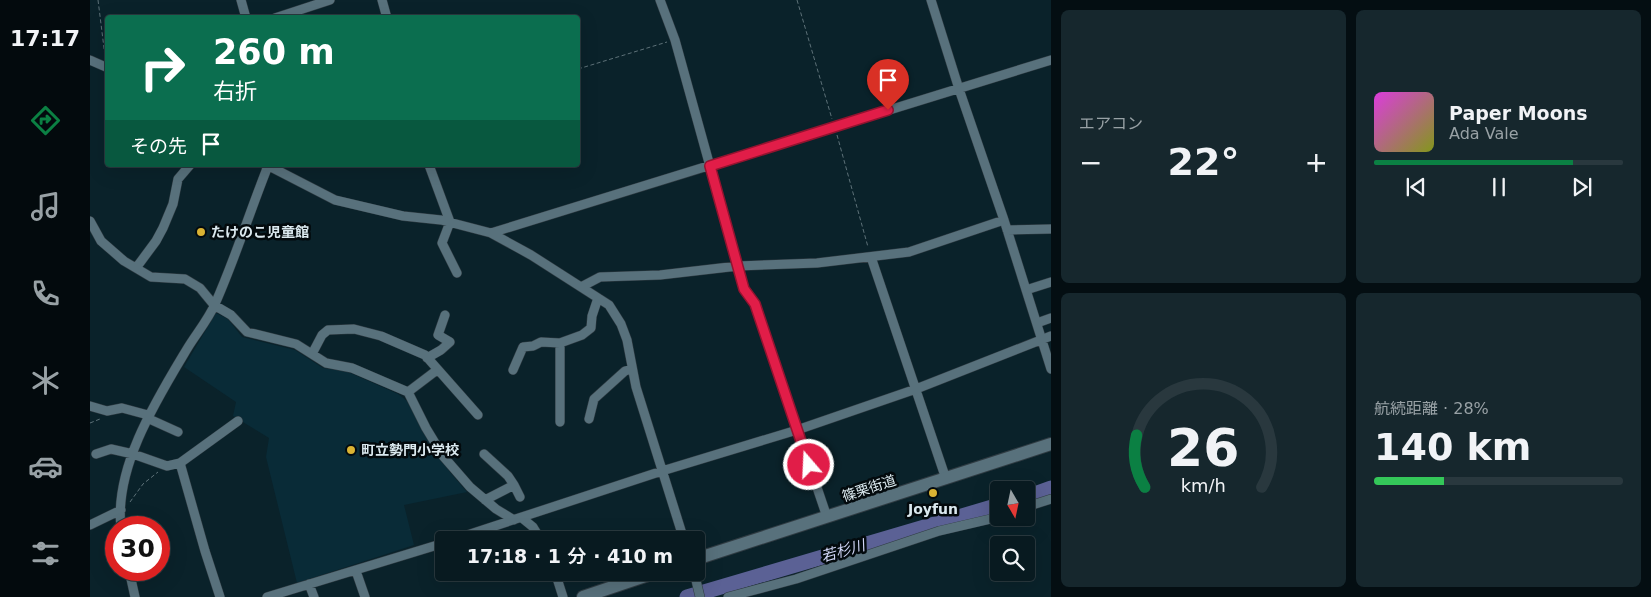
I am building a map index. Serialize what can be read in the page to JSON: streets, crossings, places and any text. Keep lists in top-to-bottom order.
{
  "streets": {
    "main road": ["篠栗街道"]
  },
  "water": ["若杉川"],
  "places": ["たけのこ児童館", "町立勢門小学校", "Joyfun"],
  "north": "bottom",
  "page": {
    "tabs": "17:17",
    "tile": [
      "エアコン",
      ["航続距離 · 28%", "140 km"]
    ],
    "turn": ["260 m", "右折"],
    "song": ["Paper Moons", "Ada Vale"],
    "then": "その先",
    "heat": ["−", "22°", "+"],
    "limit": "30",
    "trip": "17:18 · 1 分 · 410 m",
    "gauge": ["26", "km/h"]
  }
}
